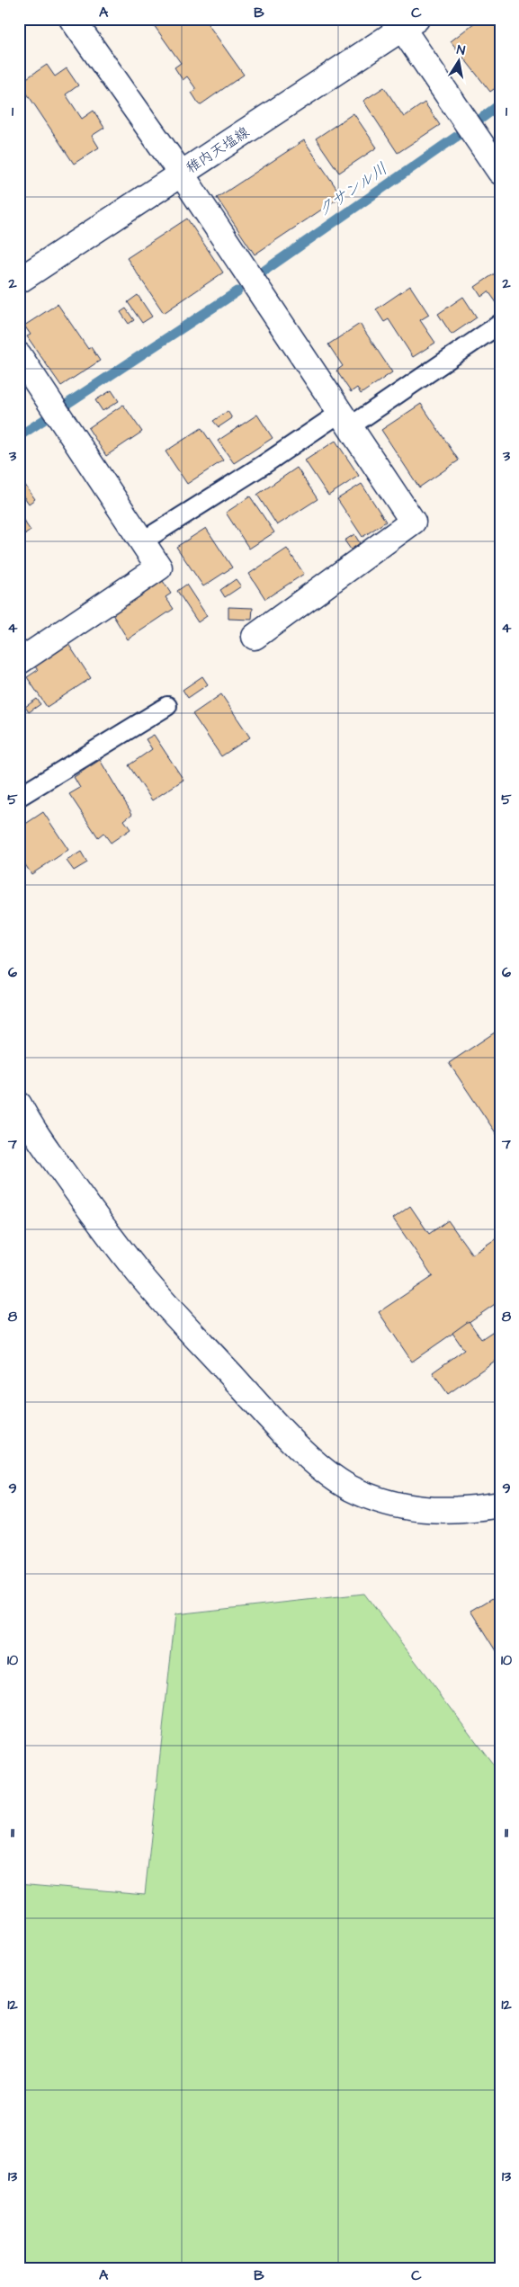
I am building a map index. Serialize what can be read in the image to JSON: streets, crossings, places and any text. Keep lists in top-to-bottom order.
{
  "streets": {
    "street": ["稚内天塩線"]
  },
  "water": ["クサンル川"],
  "north": "top",
  "grid": {
    "columns": ["A", "B", "C"],
    "rows": [
      "1",
      "2",
      "3",
      "4",
      "5",
      "6",
      "7",
      "8",
      "9",
      "10",
      "11",
      "12",
      "13"
    ]
  }
}
